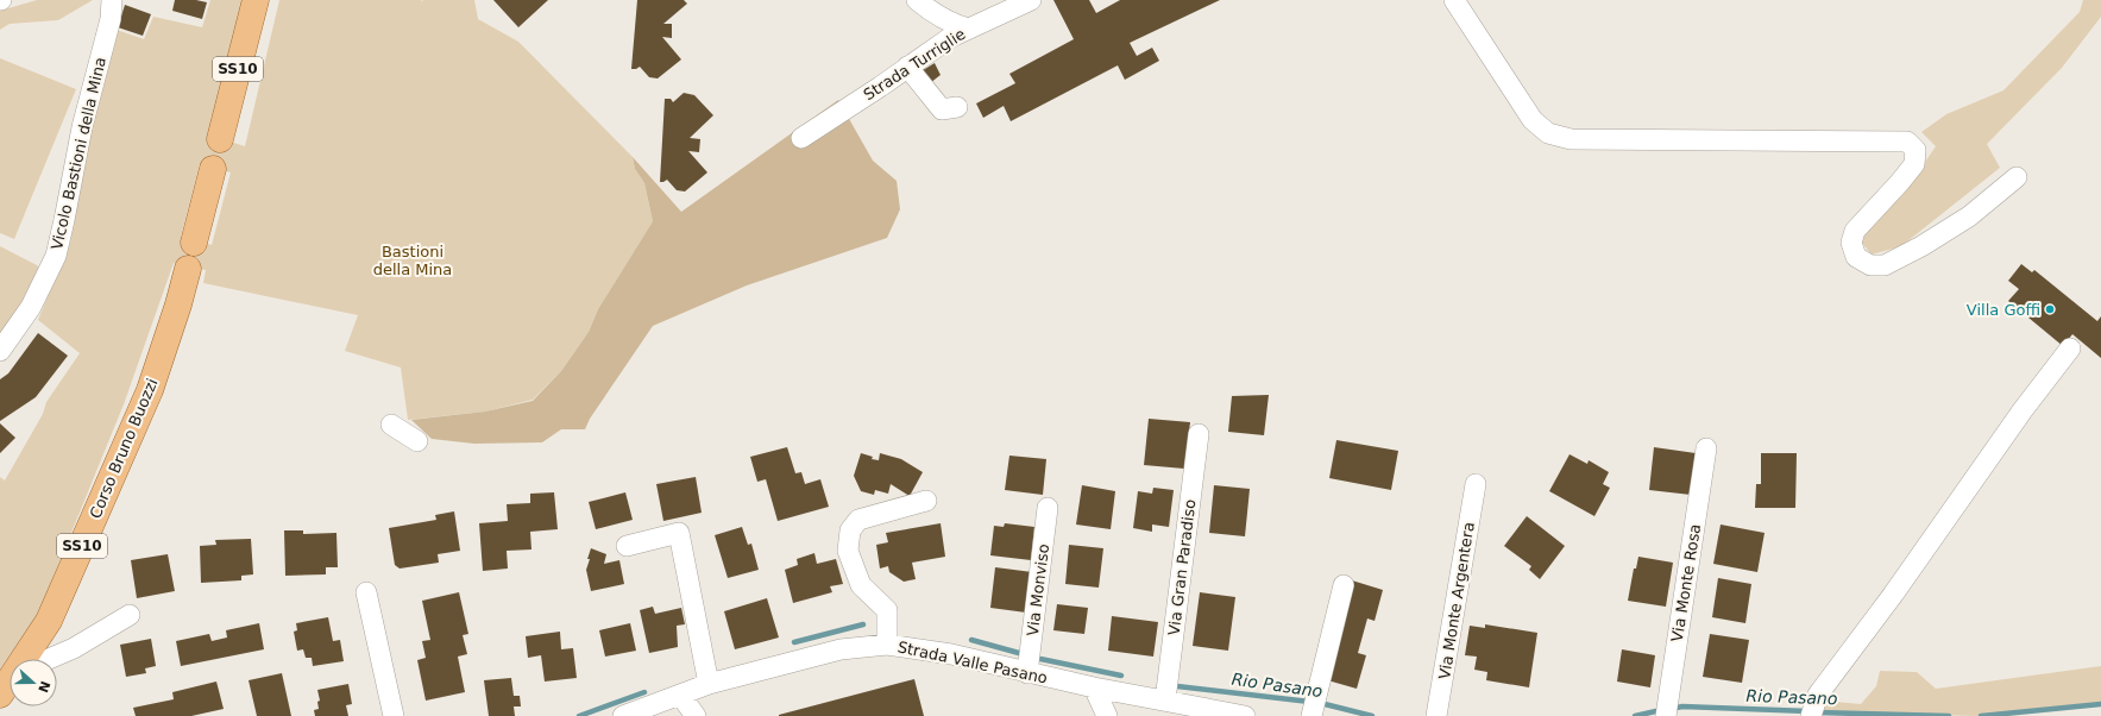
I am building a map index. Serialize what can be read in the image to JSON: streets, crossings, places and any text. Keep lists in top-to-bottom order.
{
  "streets": {
    "main road": ["SS10", "Corso Bruno Buozzi"],
    "street": [
      "Strada Turriglie",
      "Vicolo Bastioni della Mina",
      "Via Gran Paradiso",
      "Via Monte Rosa",
      "Via Monviso",
      "Via Monte Argentera",
      "Strada Valle Pasano"
    ]
  },
  "crossings": [
    ["Via Gran Paradiso", "Strada Valle Pasano"],
    ["Via Monviso", "Strada Valle Pasano"]
  ],
  "water": ["Rio Pasano"],
  "parks": ["Bastioni della Mina"],
  "places": ["Villa Goffi"],
  "north": "right"
}
